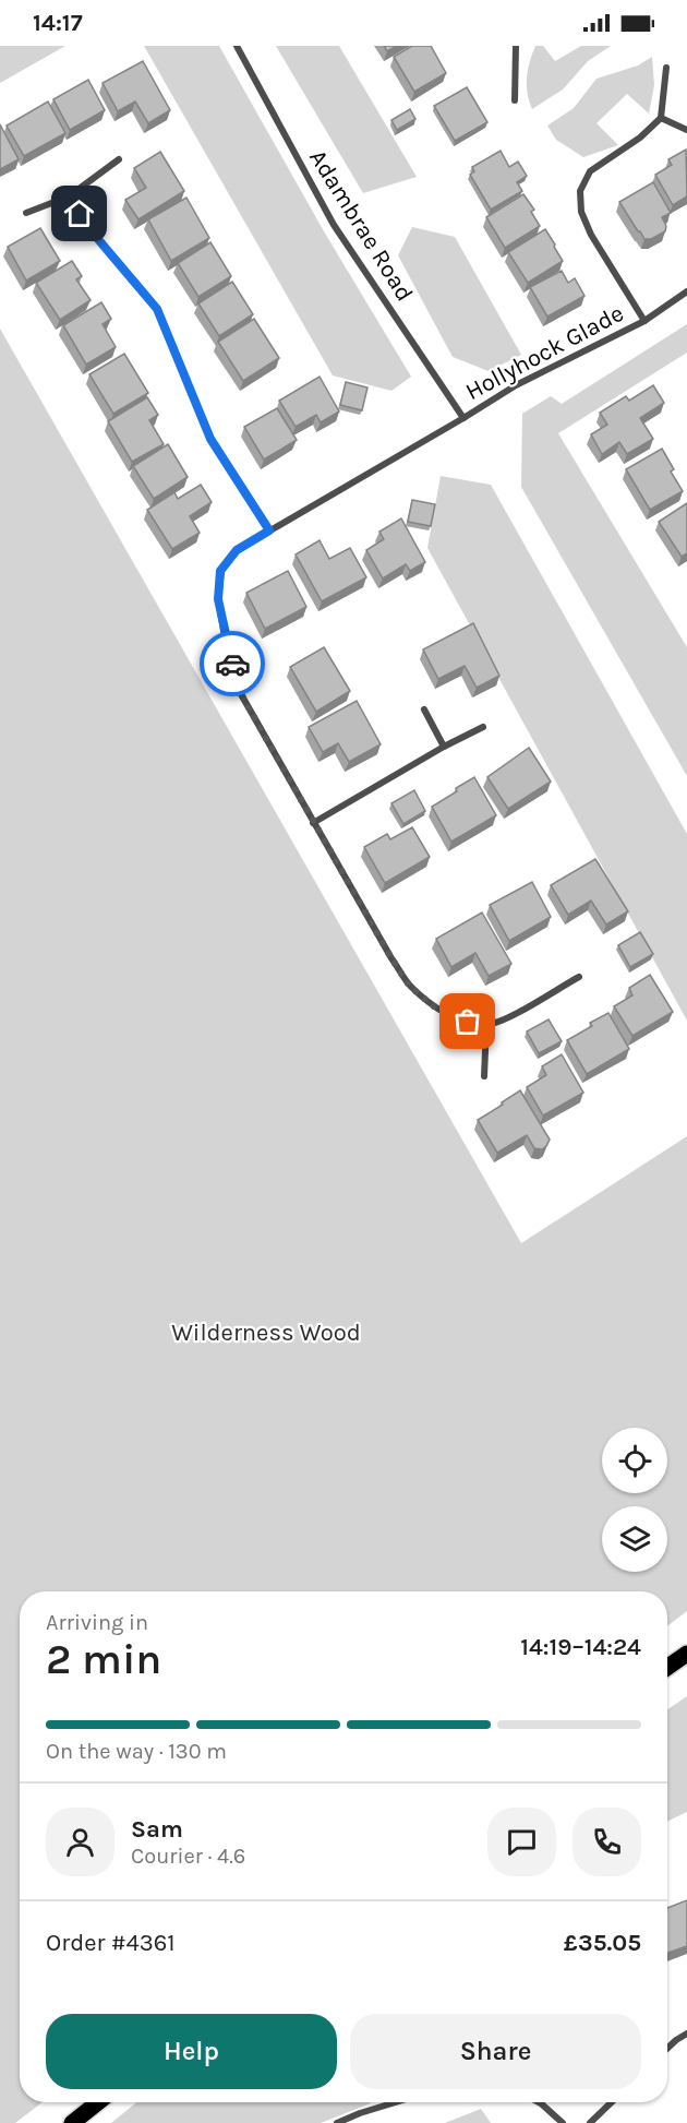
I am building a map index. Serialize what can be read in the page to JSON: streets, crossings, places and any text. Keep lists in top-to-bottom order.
{
  "streets": {
    "street": ["Adambrae Road", "Hollyhock Glade"]
  },
  "crossings": [
    ["Adambrae Road", "Hollyhock Glade"]
  ],
  "parks": ["Wilderness Wood"],
  "page": {
    "status": "14:17",
    "heading": ["2 min", "Arriving in", "14:19–14:24"],
    "panel": [
      "Sam",
      "Courier · 4.6",
      "Order #4361",
      "£35.05"
    ],
    "bar": "On the way · 130 m",
    "buttons": ["Help", "Share"]
  }
}
